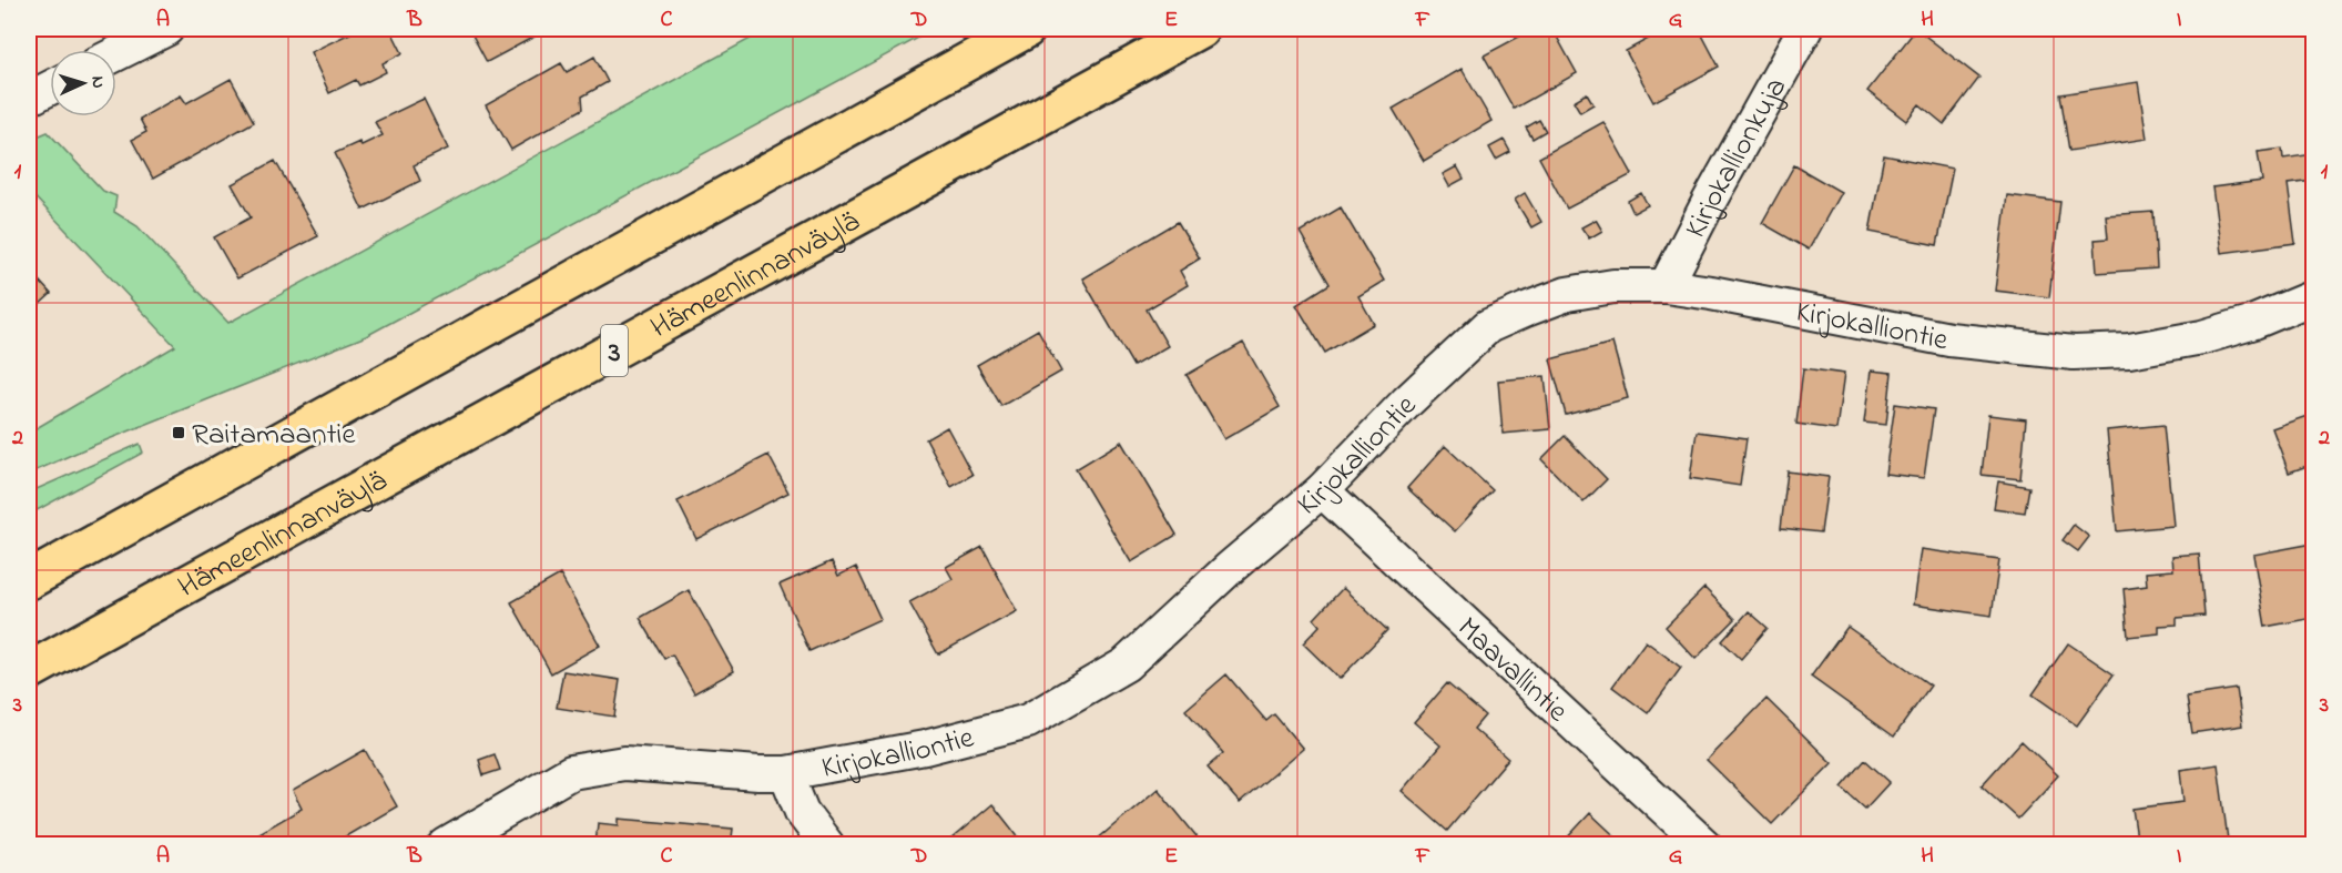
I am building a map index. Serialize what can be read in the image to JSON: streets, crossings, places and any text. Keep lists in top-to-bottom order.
{
  "streets": {
    "highway": ["Hämeenlinnanväylä", "3"],
    "street": ["Kirjokallionkuja", "Kirjokalliontie", "Maavallintie"]
  },
  "crossings": [
    ["Kirjokallionkuja", "Kirjokalliontie"],
    ["Kirjokalliontie", "Maavallintie"]
  ],
  "places": {
    "transit": ["Raitamaantie"]
  },
  "north": "right",
  "grid": {
    "columns": [
      "A",
      "B",
      "C",
      "D",
      "E",
      "F",
      "G",
      "H",
      "I"
    ],
    "rows": ["1", "2", "3"]
  }
}
